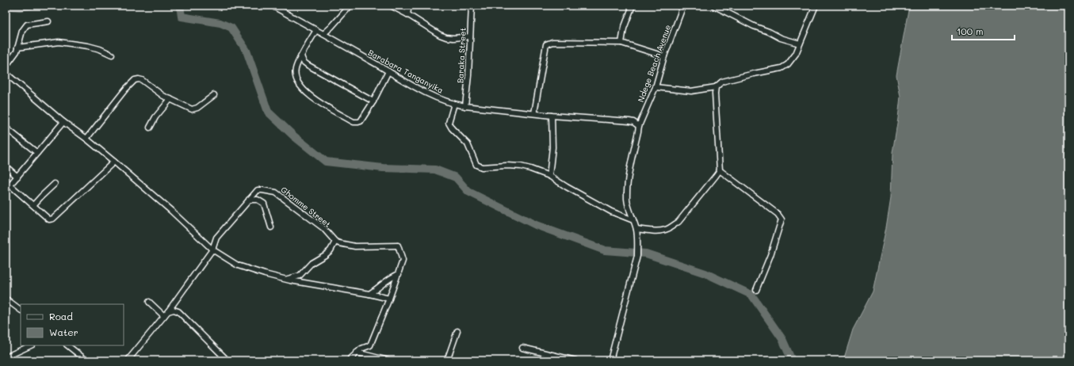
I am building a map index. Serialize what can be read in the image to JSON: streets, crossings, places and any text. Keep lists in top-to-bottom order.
{
  "streets": {
    "street": [
      "Baraka Street",
      "Ndege Beach Avenue",
      "Barabara Tanganyika",
      "Ghomme Street"
    ]
  },
  "crossings": [
    ["Baraka Street", "Barabara Tanganyika"],
    ["Ndege Beach Avenue", "Barabara Tanganyika"]
  ],
  "legend": ["Road", "Water"],
  "scale_bar": "100 m"
}
